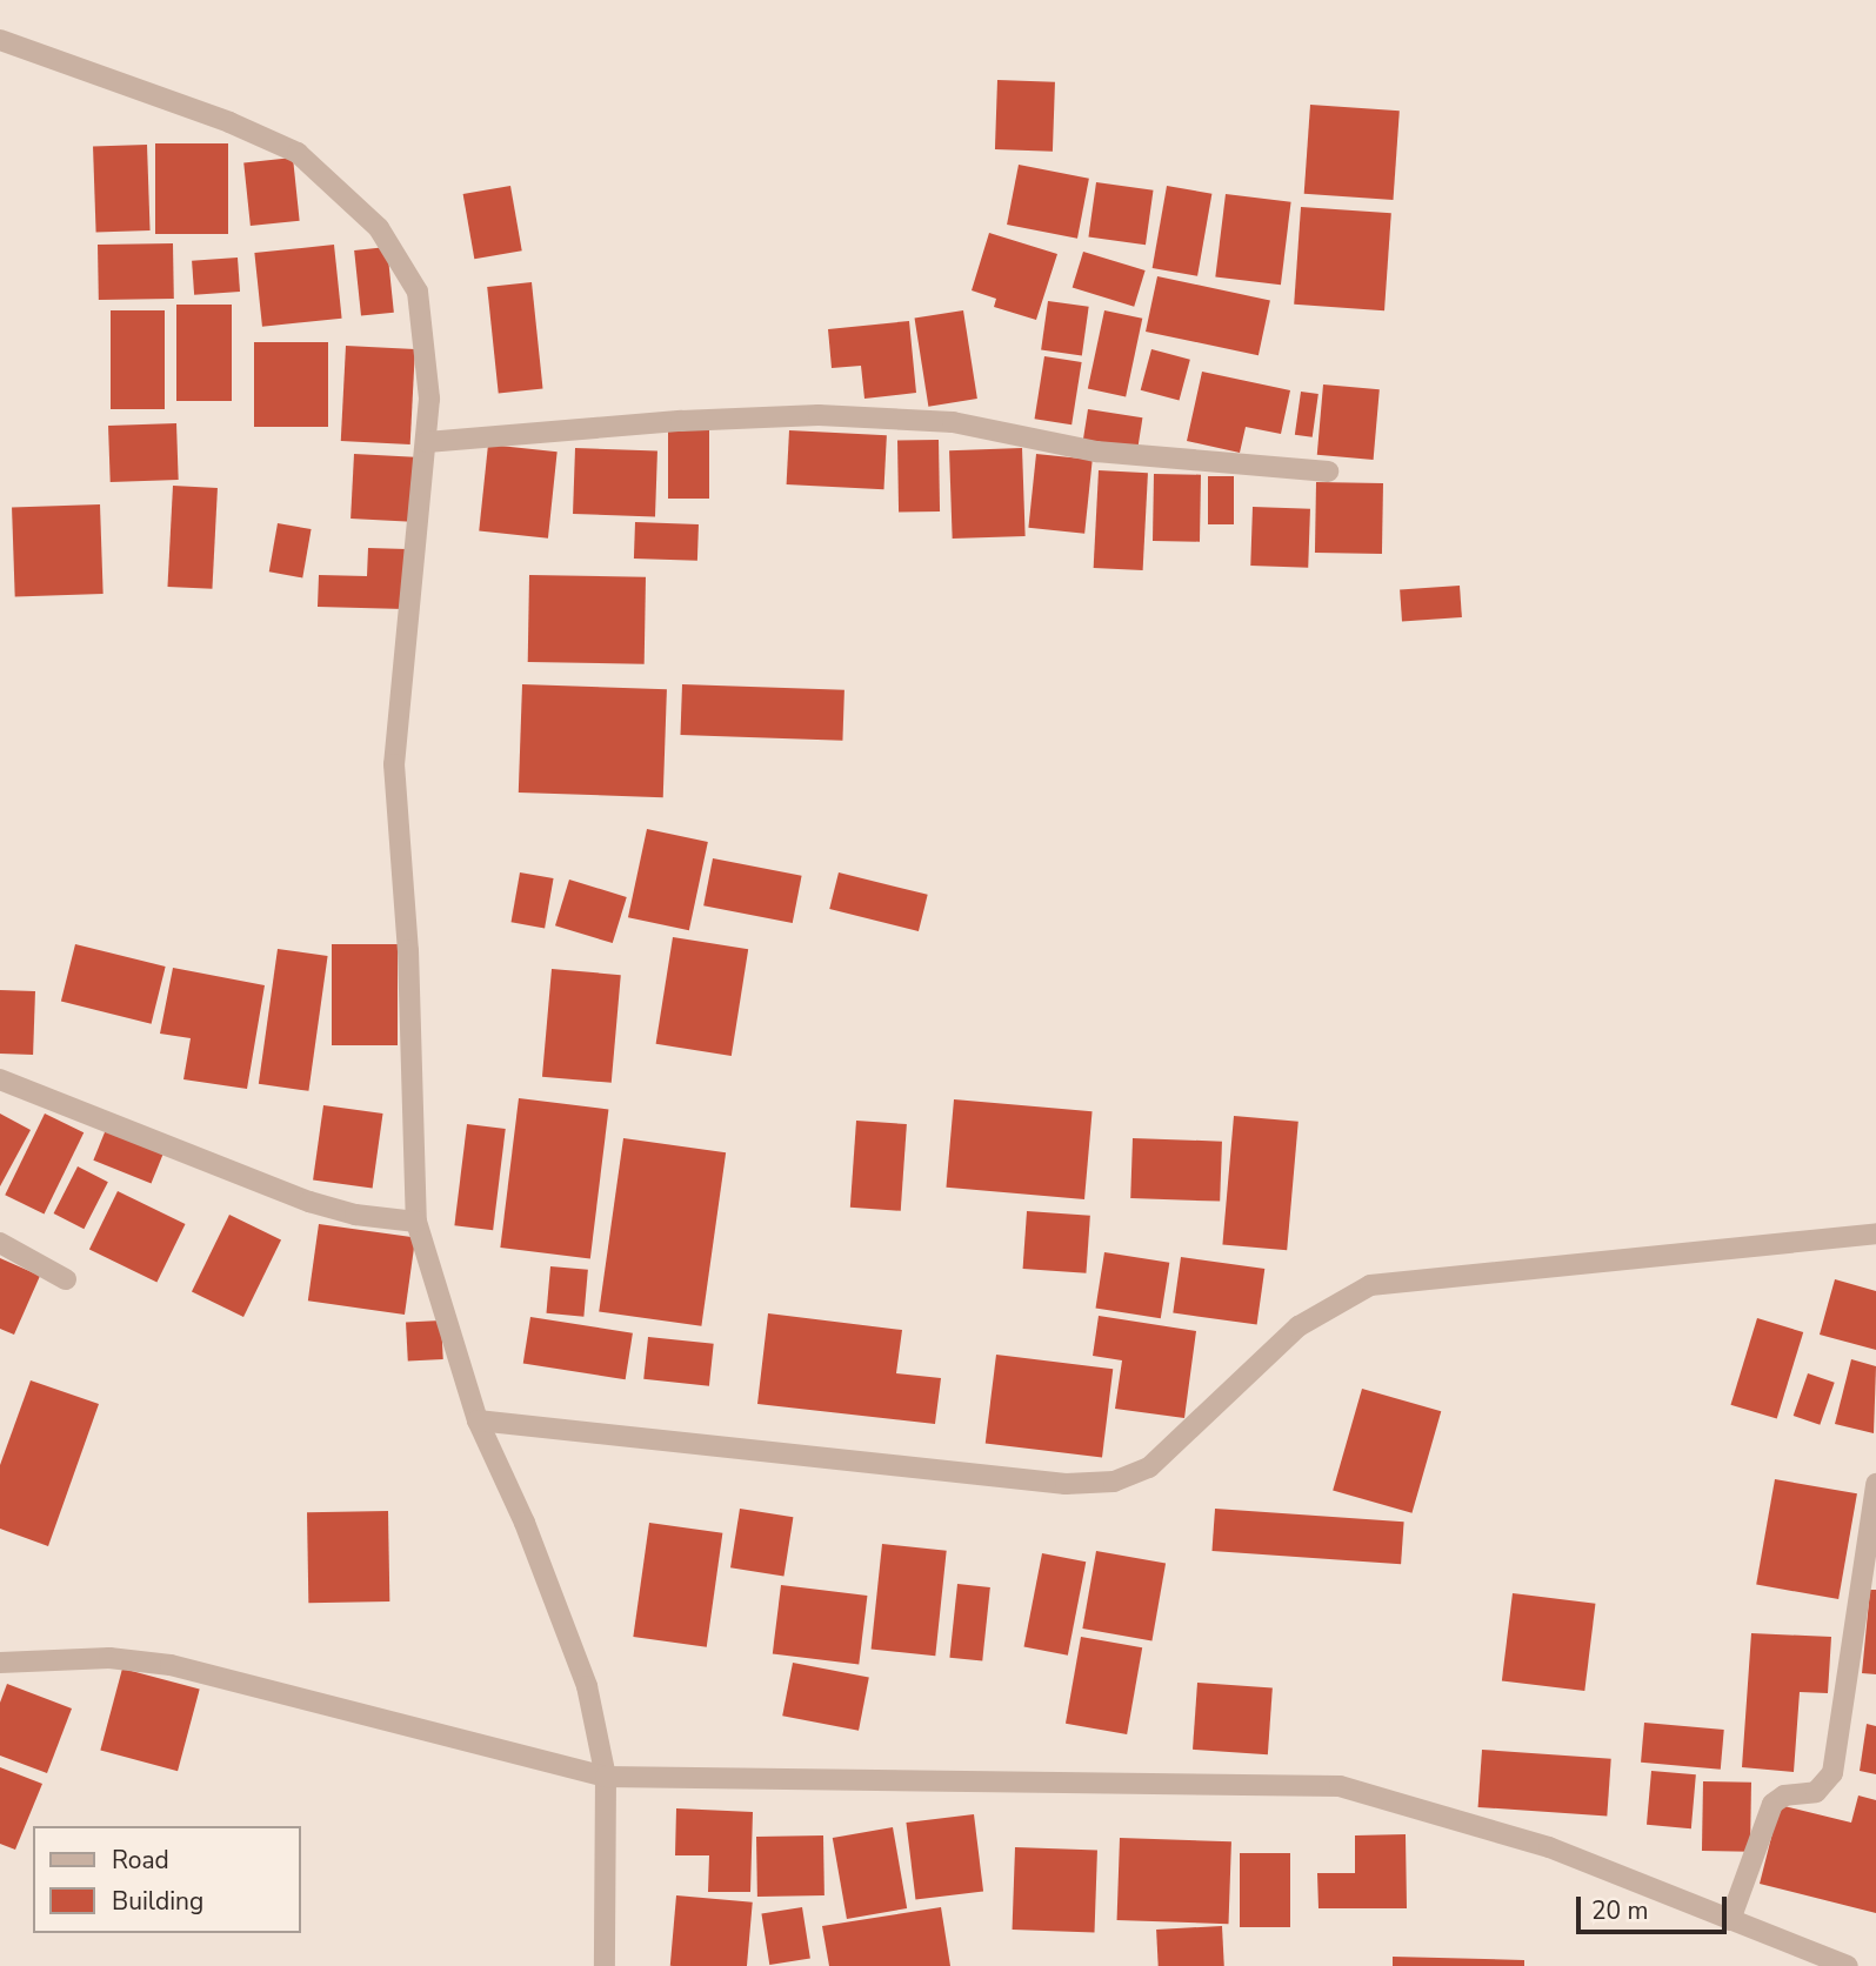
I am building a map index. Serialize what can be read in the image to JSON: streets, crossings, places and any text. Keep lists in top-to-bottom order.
{
  "legend": ["Road", "Building"],
  "scale_bar": "20 m"
}
